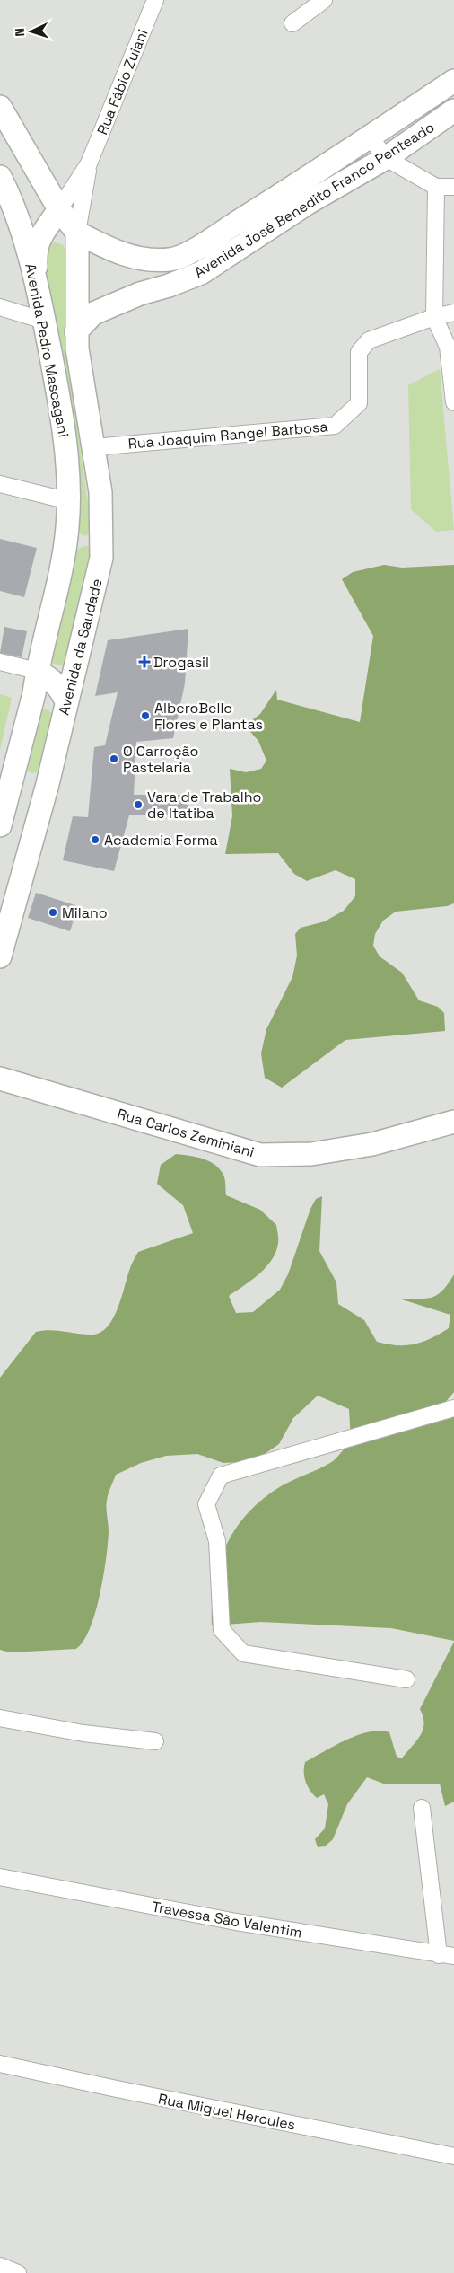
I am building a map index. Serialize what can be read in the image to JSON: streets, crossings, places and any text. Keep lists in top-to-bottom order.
{
  "streets": {
    "main road": [
      "Avenida José Benedito Franco Penteado",
      "Avenida Pedro Mascagani",
      "Avenida da Saudade",
      "Rua Carlos Zeminiani"
    ],
    "street": [
      "Rua Fábio Zuiani",
      "Rua Joaquim Rangel Barbosa",
      "Travessa São Valentim",
      "Rua Miguel Hercules"
    ]
  },
  "crossings": [
    ["Rua Fábio Zuiani", "Avenida José Benedito Franco Penteado"],
    ["Rua Fábio Zuiani", "Avenida da Saudade"],
    ["Avenida José Benedito Franco Penteado", "Avenida da Saudade"],
    ["Rua Joaquim Rangel Barbosa", "Avenida da Saudade"]
  ],
  "places": {
    "health": ["Drogasil"],
    "other": [
      "AlberoBello Flores e Plantas",
      "O Carroção Pastelaria",
      "Vara de Trabalho de Itatiba",
      "Academia Forma",
      "Milano"
    ]
  },
  "north": "left"
}
